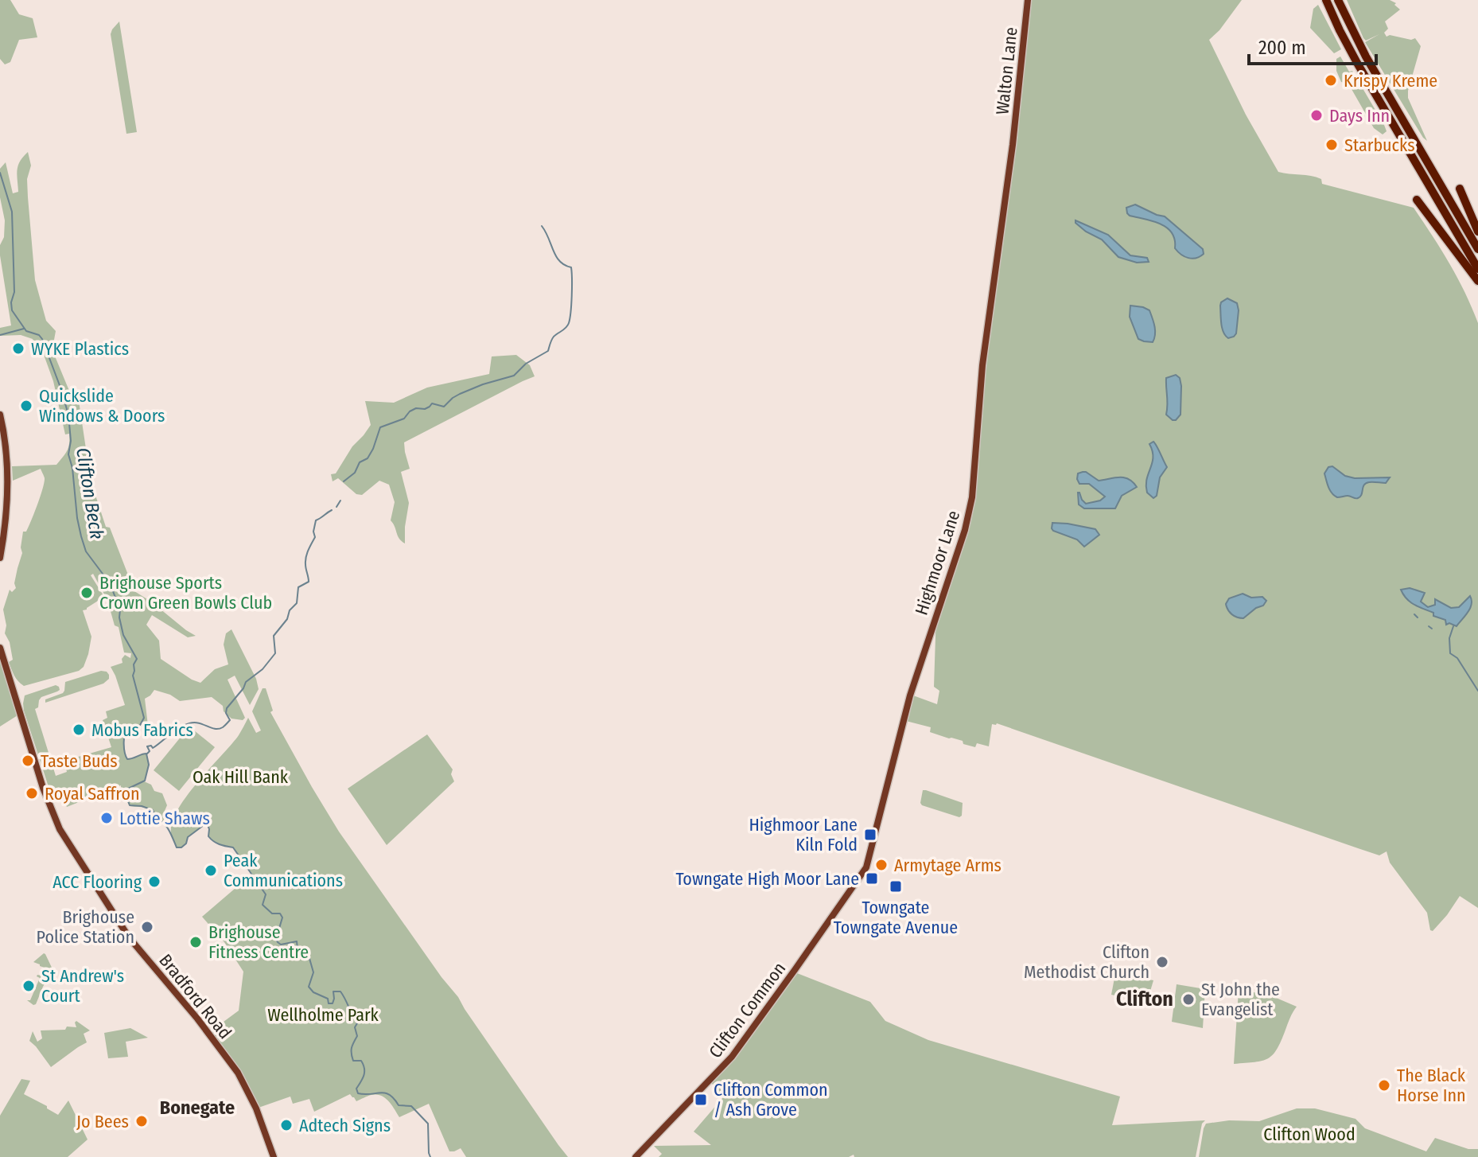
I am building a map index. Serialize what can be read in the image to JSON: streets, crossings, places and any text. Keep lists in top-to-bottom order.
{
  "streets": {
    "main road": [
      "Walton Lane",
      "Highmoor Lane",
      "Bradford Road",
      "Clifton Common"
    ]
  },
  "crossings": [
    ["Walton Lane", "Highmoor Lane"],
    ["Highmoor Lane", "Clifton Common"]
  ],
  "districts": ["Clifton", "Bonegate"],
  "water": ["Clifton Beck"],
  "parks": ["Oak Hill Bank", "Wellholme Park", "Clifton Wood"],
  "places": {
    "other": [
      "Krispy Kreme",
      "Days Inn",
      "Starbucks",
      "WYKE Plastics",
      "Quickslide Windows & Doors",
      "Brighouse Sports Crown Green Bowls Club",
      "Mobus Fabrics",
      "Taste Buds",
      "Royal Saffron",
      "Lottie Shaws",
      "Armytage Arms",
      "Peak Communications",
      "ACC Flooring",
      "Brighouse Police Station",
      "Brighouse Fitness Centre",
      "Clifton Methodist Church",
      "St Andrew's Court",
      "St John the Evangelist",
      "The Black Horse Inn",
      "Jo Bees",
      "Adtech Signs"
    ],
    "transit": [
      "Highmoor Lane Kiln Fold",
      "Towngate High Moor Lane",
      "Towngate Towngate Avenue",
      "Clifton Common / Ash Grove"
    ]
  },
  "scale_bar": "200 m"
}
